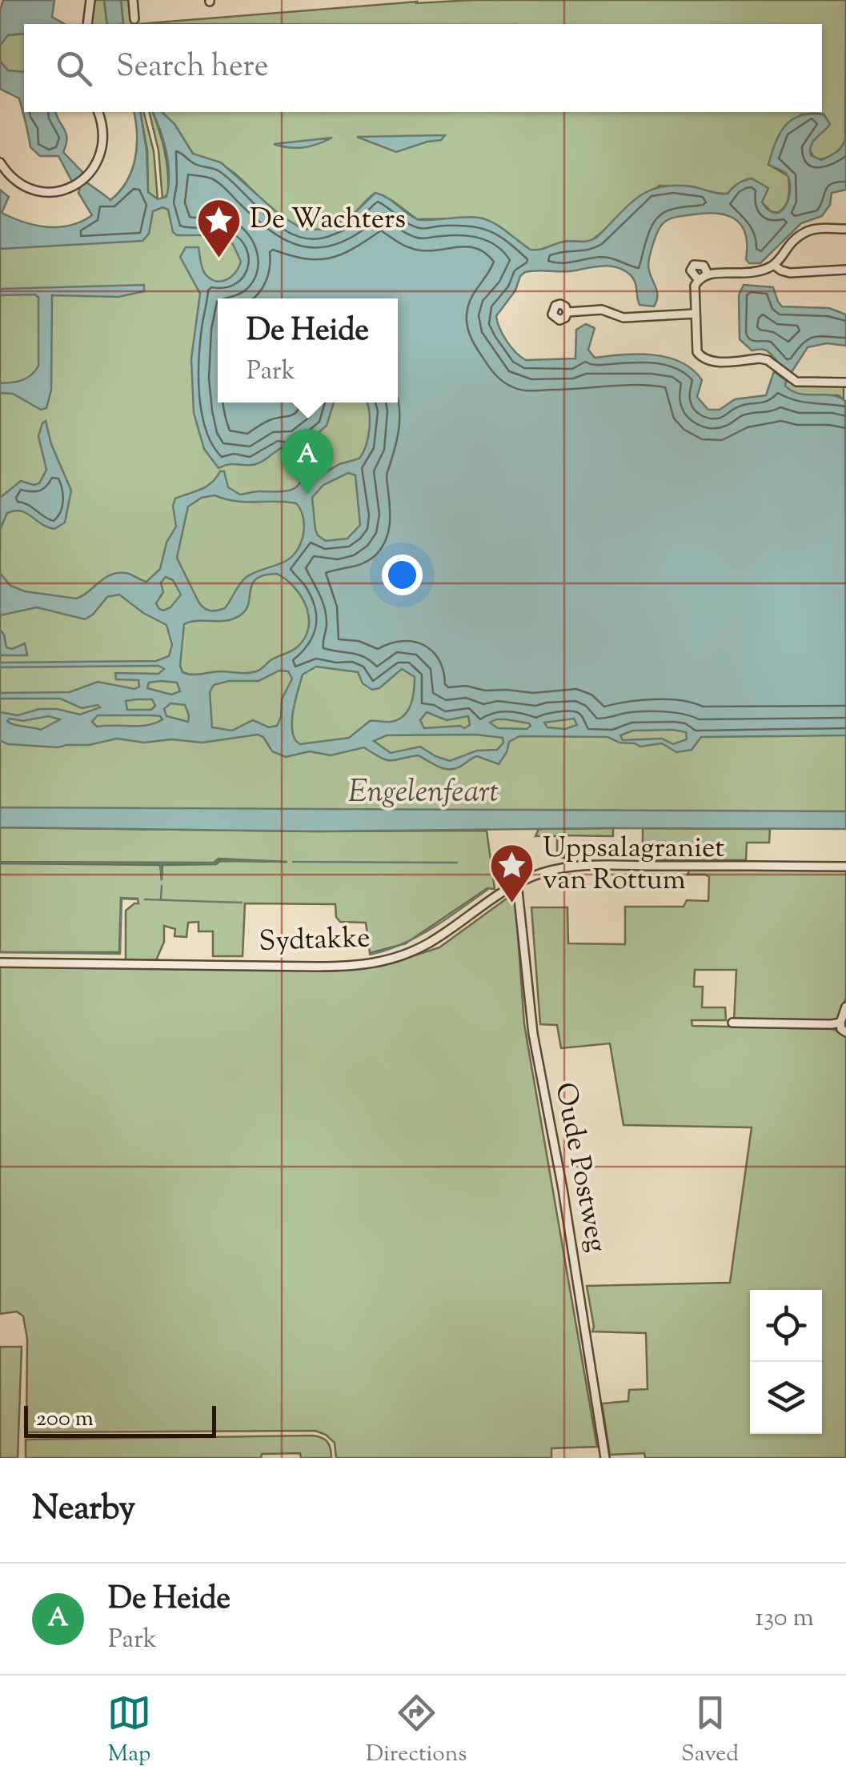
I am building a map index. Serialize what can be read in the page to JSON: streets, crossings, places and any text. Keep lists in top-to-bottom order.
{
  "streets": {
    "street": ["Sydtakke", "Oude Postweg"]
  },
  "crossings": [
    ["Sydtakke", "Oude Postweg"]
  ],
  "water": ["Engelenfeart"],
  "places": {
    "place": ["De Wachters", "Uppsalagraniet van Rottum"]
  },
  "scale_bar": "200 m",
  "page": {
    "search": "Search here",
    "popup": ["De Heide", "Park"],
    "pins": "A",
    "scale": "200 m",
    "heading": "Nearby",
    "list": [
      {
        "mark": "A",
        "name": "De Heide",
        "note": "Park",
        "value": "130 m"
      }
    ],
    "nav": ["Map", "Directions", "Saved"]
  }
}
